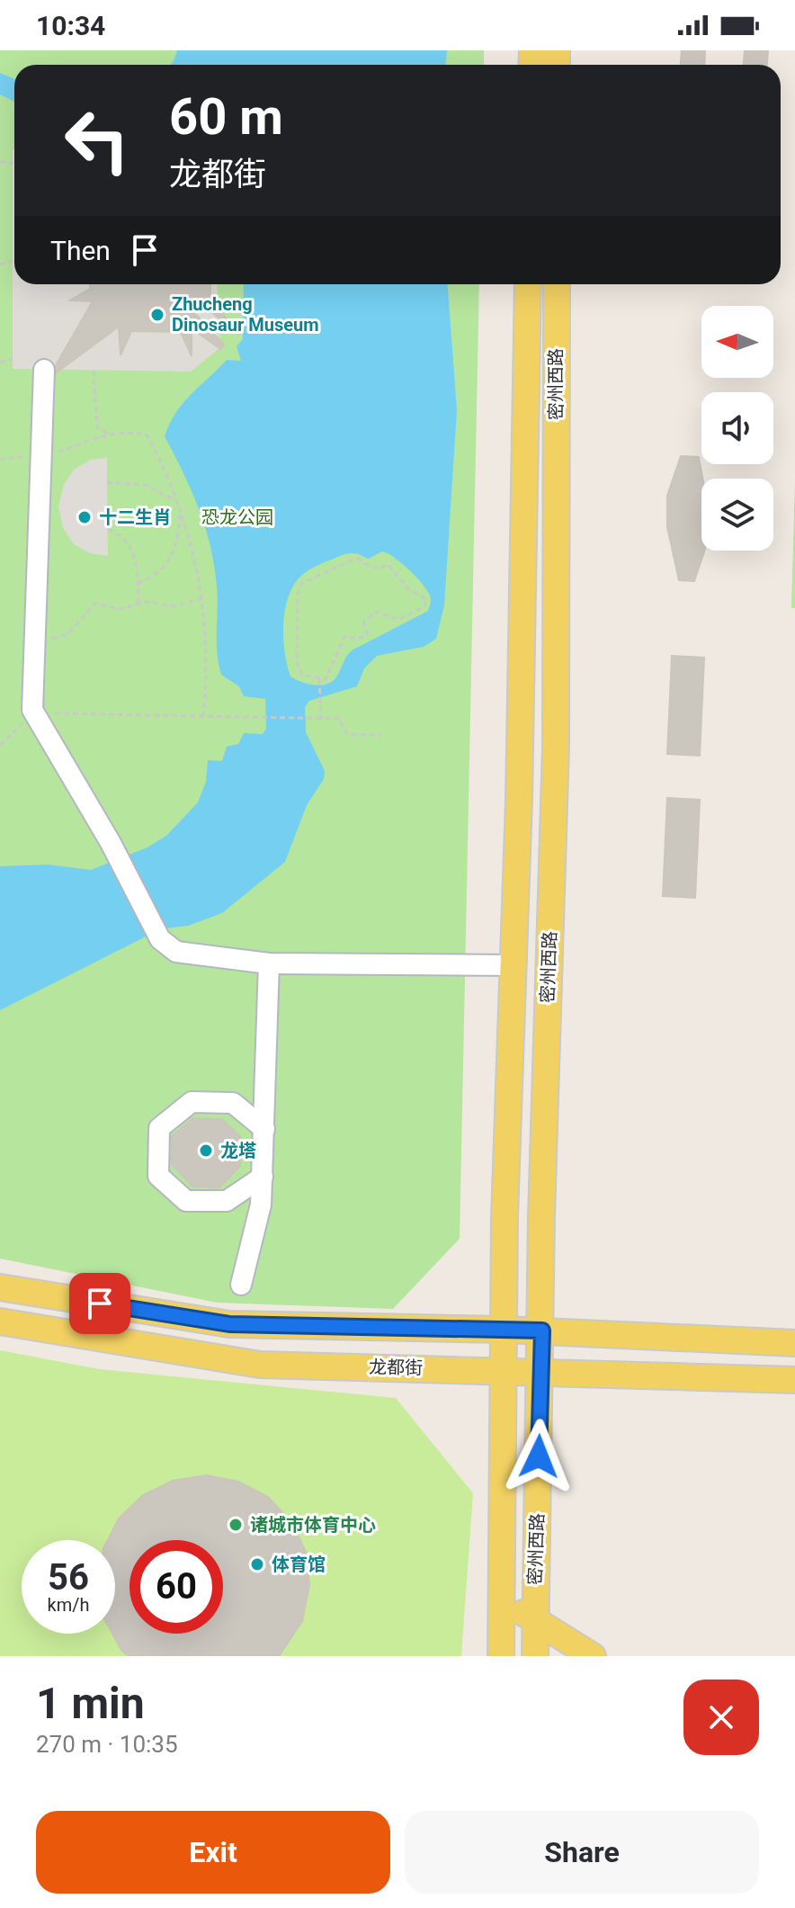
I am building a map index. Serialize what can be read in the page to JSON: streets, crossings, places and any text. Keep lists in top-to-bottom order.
{
  "streets": {
    "main road": ["密州西路", "龙都街"]
  },
  "crossings": [
    ["密州西路", "龙都街"]
  ],
  "parks": ["恐龙公园"],
  "places": [
    "Zhucheng Dinosaur Museum",
    "十二生肖",
    "龙塔",
    "诸城市体育中心",
    "体育馆"
  ],
  "north": "left",
  "page": {
    "status": "10:34",
    "turn": ["60 m", "龙都街"],
    "then": "Then",
    "speed": "56 km/h",
    "limit": "60",
    "heading": ["1 min", "270 m · 10:35"],
    "buttons": ["Exit", "Share"]
  }
}
